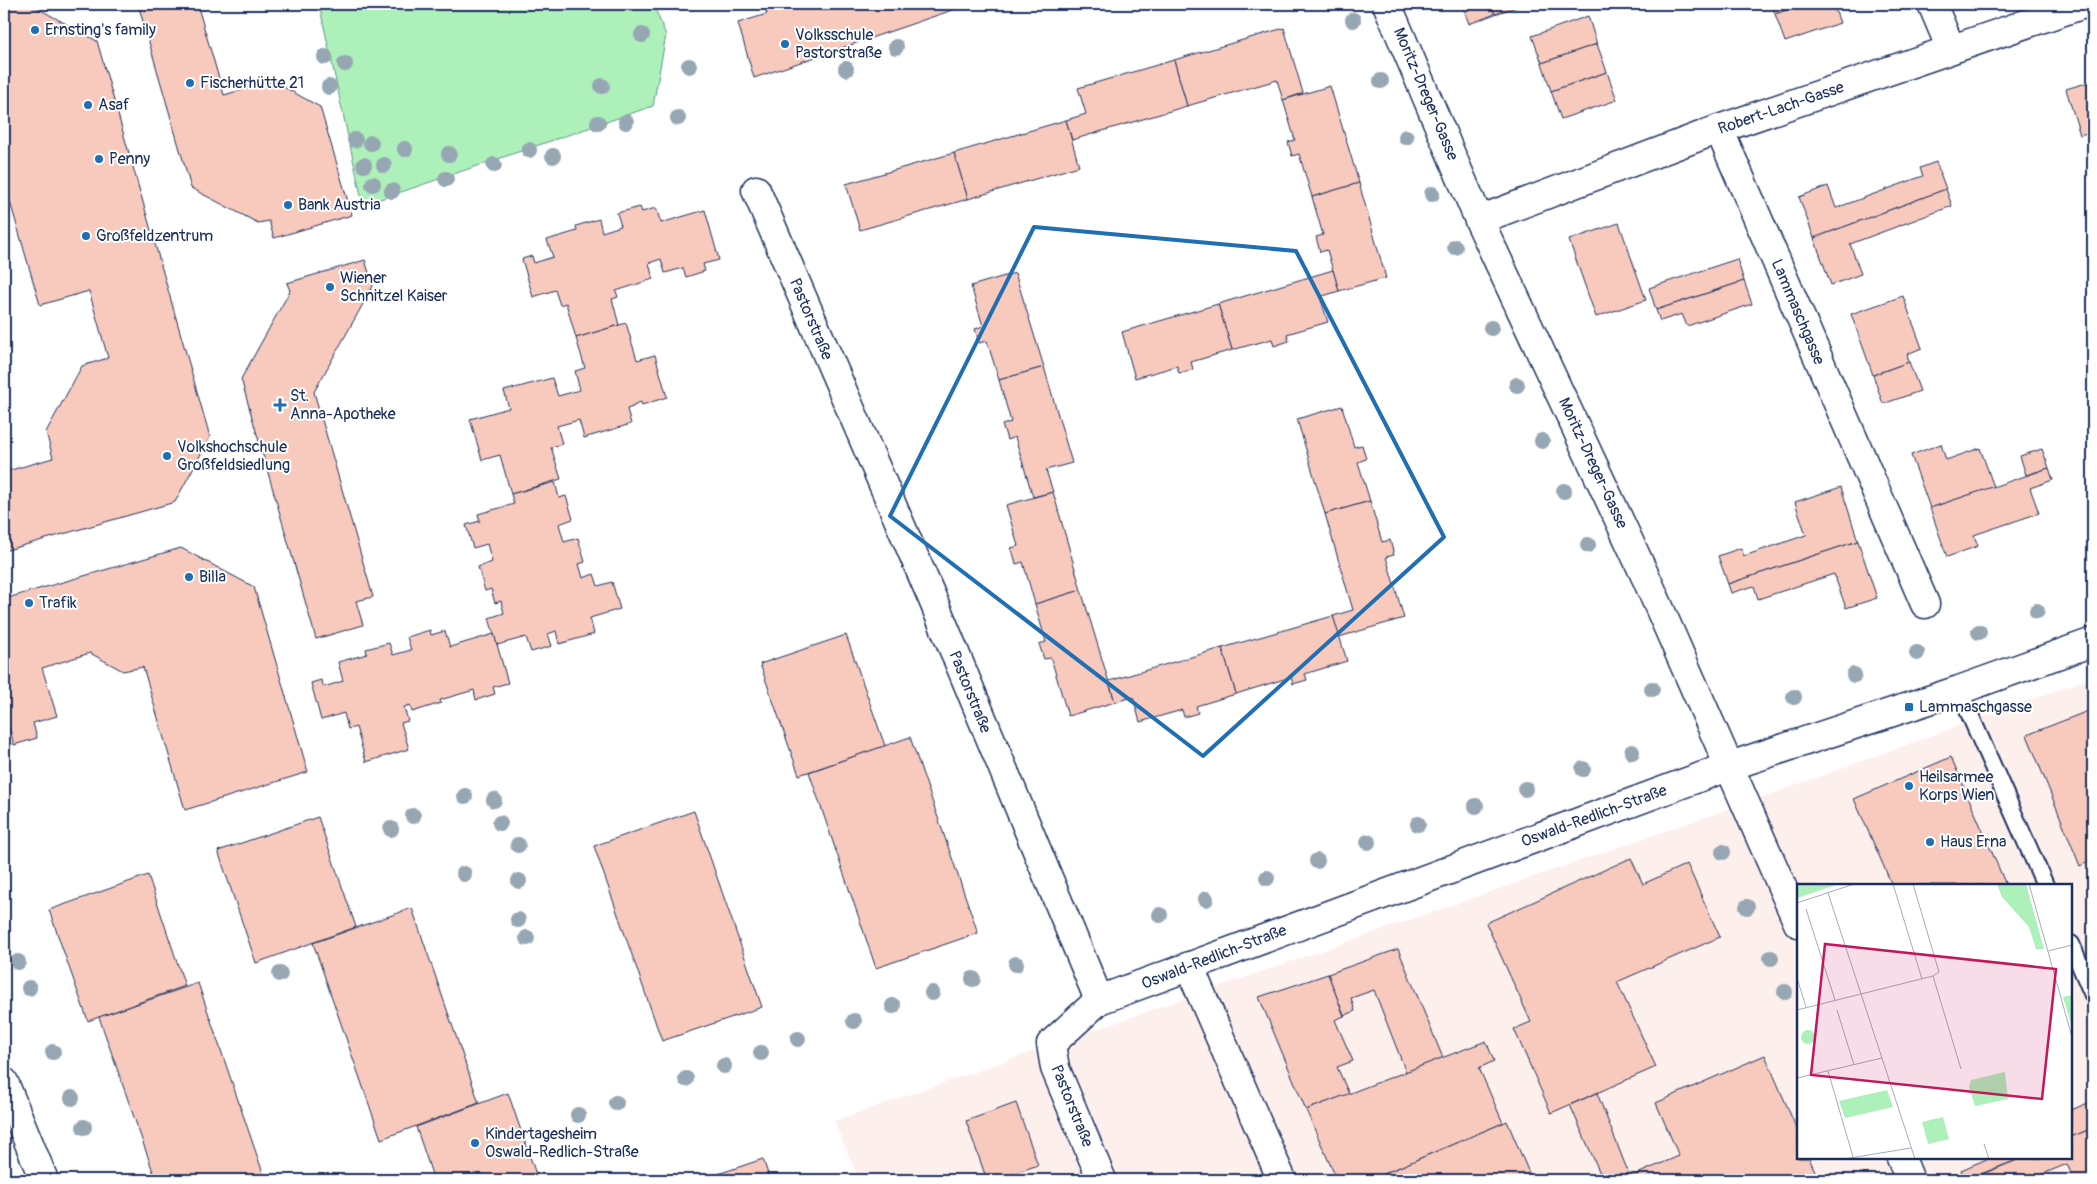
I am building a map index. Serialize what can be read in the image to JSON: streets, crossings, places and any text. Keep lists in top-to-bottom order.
{
  "streets": {
    "street": [
      "Moritz-Dreger-Gasse",
      "Robert-Lach-Gasse",
      "Lammaschgasse",
      "Pastorstraße",
      "Oswald-Redlich-Straße"
    ]
  },
  "crossings": [
    ["Moritz-Dreger-Gasse", "Robert-Lach-Gasse"],
    ["Moritz-Dreger-Gasse", "Oswald-Redlich-Straße"],
    ["Robert-Lach-Gasse", "Lammaschgasse"],
    ["Pastorstraße", "Oswald-Redlich-Straße"]
  ],
  "places": {
    "other": [
      "Ernsting's family",
      "Volksschule Pastorstraße",
      "Fischerhütte 21",
      "Asaf",
      "Penny",
      "Bank Austria",
      "Großfeldzentrum",
      "Wiener Schnitzel Kaiser",
      "Volkshochschule Großfeldsiedlung",
      "Billa",
      "Trafik",
      "Heilsarmee Korps Wien",
      "Haus Erna",
      "Kindertagesheim Oswald-Redlich-Straße"
    ],
    "health": ["St. Anna-Apotheke"],
    "transit": ["Lammaschgasse"]
  }
}
